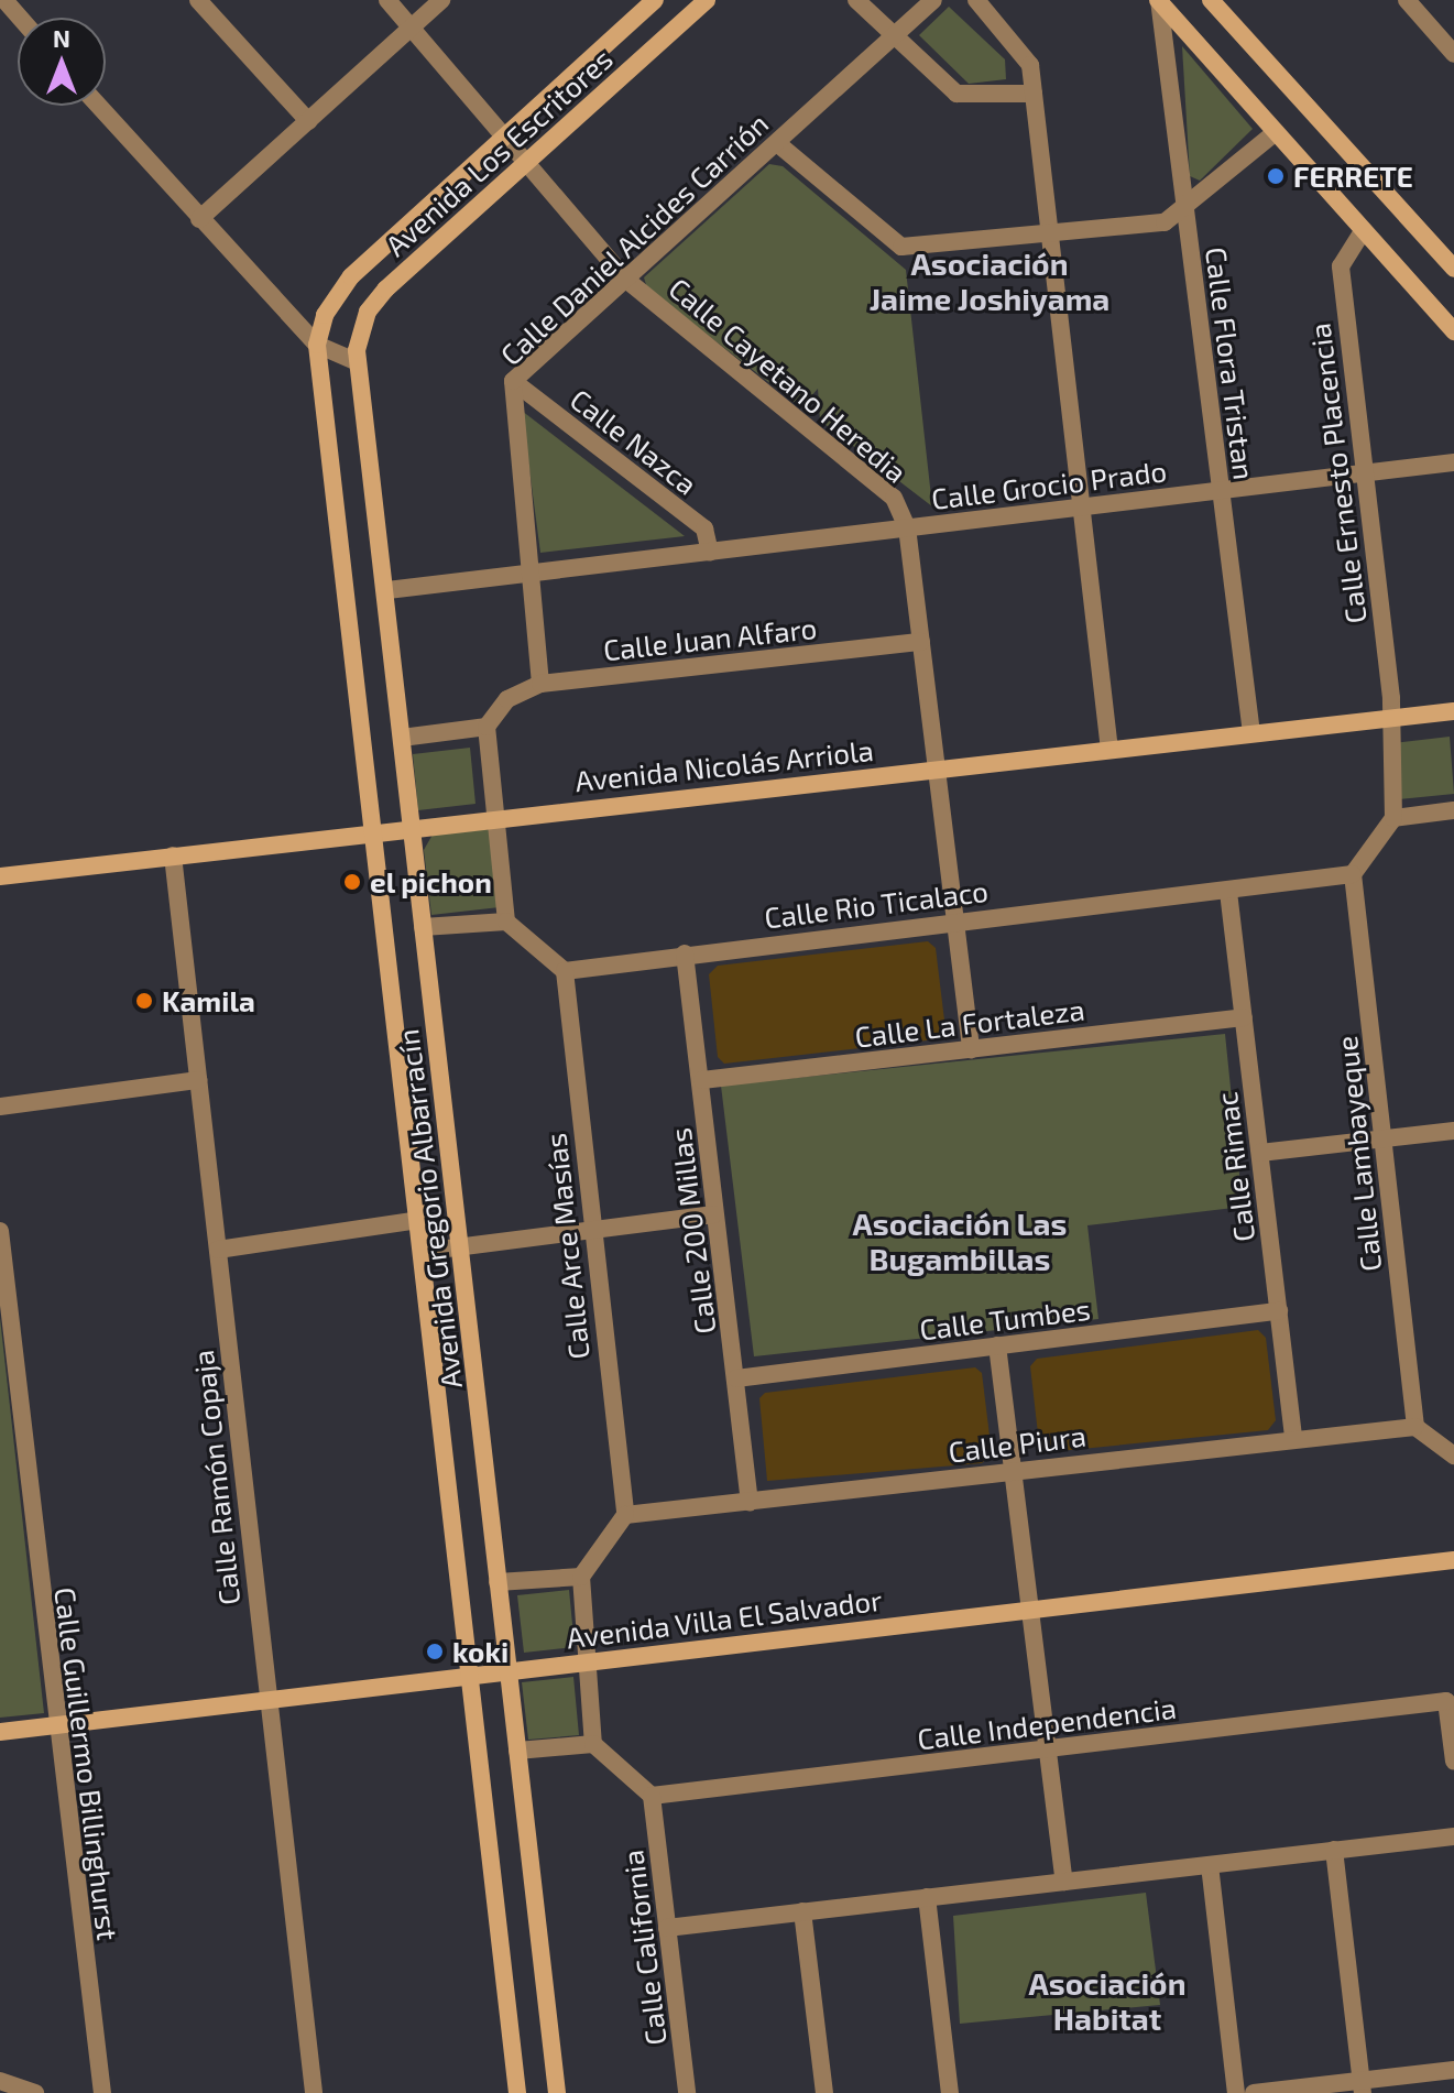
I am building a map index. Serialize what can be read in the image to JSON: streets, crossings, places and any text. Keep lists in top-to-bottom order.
{
  "streets": {
    "street": [
      "Avenida Los Escritores",
      "Calle Daniel Alcides Carrión",
      "Calle Flora Tristan",
      "Calle Cayetano Heredia",
      "Calle Nazca",
      "Calle Ernesto Placencia",
      "Calle Grocio Prado",
      "Calle Juan Alfaro",
      "Avenida Nicolás Arriola",
      "Calle Rio Ticalaco",
      "Calle La Fortaleza",
      "Calle Lambayeque",
      "Calle Rimac",
      "Avenida Gregorio Albarracín",
      "Calle 200 Millas",
      "Calle Arce Masías",
      "Calle Tumbes",
      "Calle Piura",
      "Calle Ramón Copaja",
      "Avenida Villa El Salvador",
      "Calle Independencia",
      "Calle Guillermo Billinghurst",
      "Calle California"
    ]
  },
  "crossings": [
    ["Avenida Los Escritores", "Calle Cayetano Heredia"],
    ["Avenida Los Escritores", "Avenida Gregorio Albarracín"],
    ["Calle Daniel Alcides Carrión", "Calle Cayetano Heredia"],
    ["Calle Daniel Alcides Carrión", "Calle Nazca"],
    ["Calle Daniel Alcides Carrión", "Calle Grocio Prado"],
    ["Calle Daniel Alcides Carrión", "Calle Juan Alfaro"],
    ["Calle Flora Tristan", "Calle Grocio Prado"],
    ["Calle Flora Tristan", "Avenida Nicolás Arriola"],
    ["Calle Cayetano Heredia", "Calle Grocio Prado"],
    ["Calle Cayetano Heredia", "Calle Juan Alfaro"],
    ["Calle Cayetano Heredia", "Avenida Nicolás Arriola"],
    ["Calle Cayetano Heredia", "Calle Rio Ticalaco"],
    ["Calle Cayetano Heredia", "Calle La Fortaleza"],
    ["Calle Nazca", "Calle Grocio Prado"],
    ["Calle Ernesto Placencia", "Calle Grocio Prado"],
    ["Calle Ernesto Placencia", "Avenida Nicolás Arriola"],
    ["Calle Grocio Prado", "Avenida Gregorio Albarracín"],
    ["Avenida Nicolás Arriola", "Avenida Gregorio Albarracín"],
    ["Avenida Nicolás Arriola", "Calle Ramón Copaja"],
    ["Calle Rio Ticalaco", "Calle Lambayeque"],
    ["Calle Rio Ticalaco", "Calle Rimac"],
    ["Calle Rio Ticalaco", "Calle 200 Millas"],
    ["Calle Rio Ticalaco", "Calle Arce Masías"],
    ["Calle La Fortaleza", "Calle Rimac"],
    ["Calle La Fortaleza", "Calle 200 Millas"],
    ["Calle Lambayeque", "Calle Piura"],
    ["Calle Rimac", "Calle Tumbes"],
    ["Calle Rimac", "Calle Piura"],
    ["Avenida Gregorio Albarracín", "Avenida Villa El Salvador"],
    ["Calle 200 Millas", "Calle Tumbes"],
    ["Calle 200 Millas", "Calle Piura"],
    ["Calle Arce Masías", "Calle Piura"],
    ["Calle Ramón Copaja", "Avenida Villa El Salvador"],
    ["Avenida Villa El Salvador", "Calle Guillermo Billinghurst"],
    ["Calle Independencia", "Calle California"]
  ],
  "districts": ["Asociación Jaime Joshiyama", "Asociación Las Bugambillas", "Asociación Habitat"],
  "places": [
    "FERRETE",
    "el pichon",
    "Kamila",
    "koki"
  ],
  "north": "top"
}
